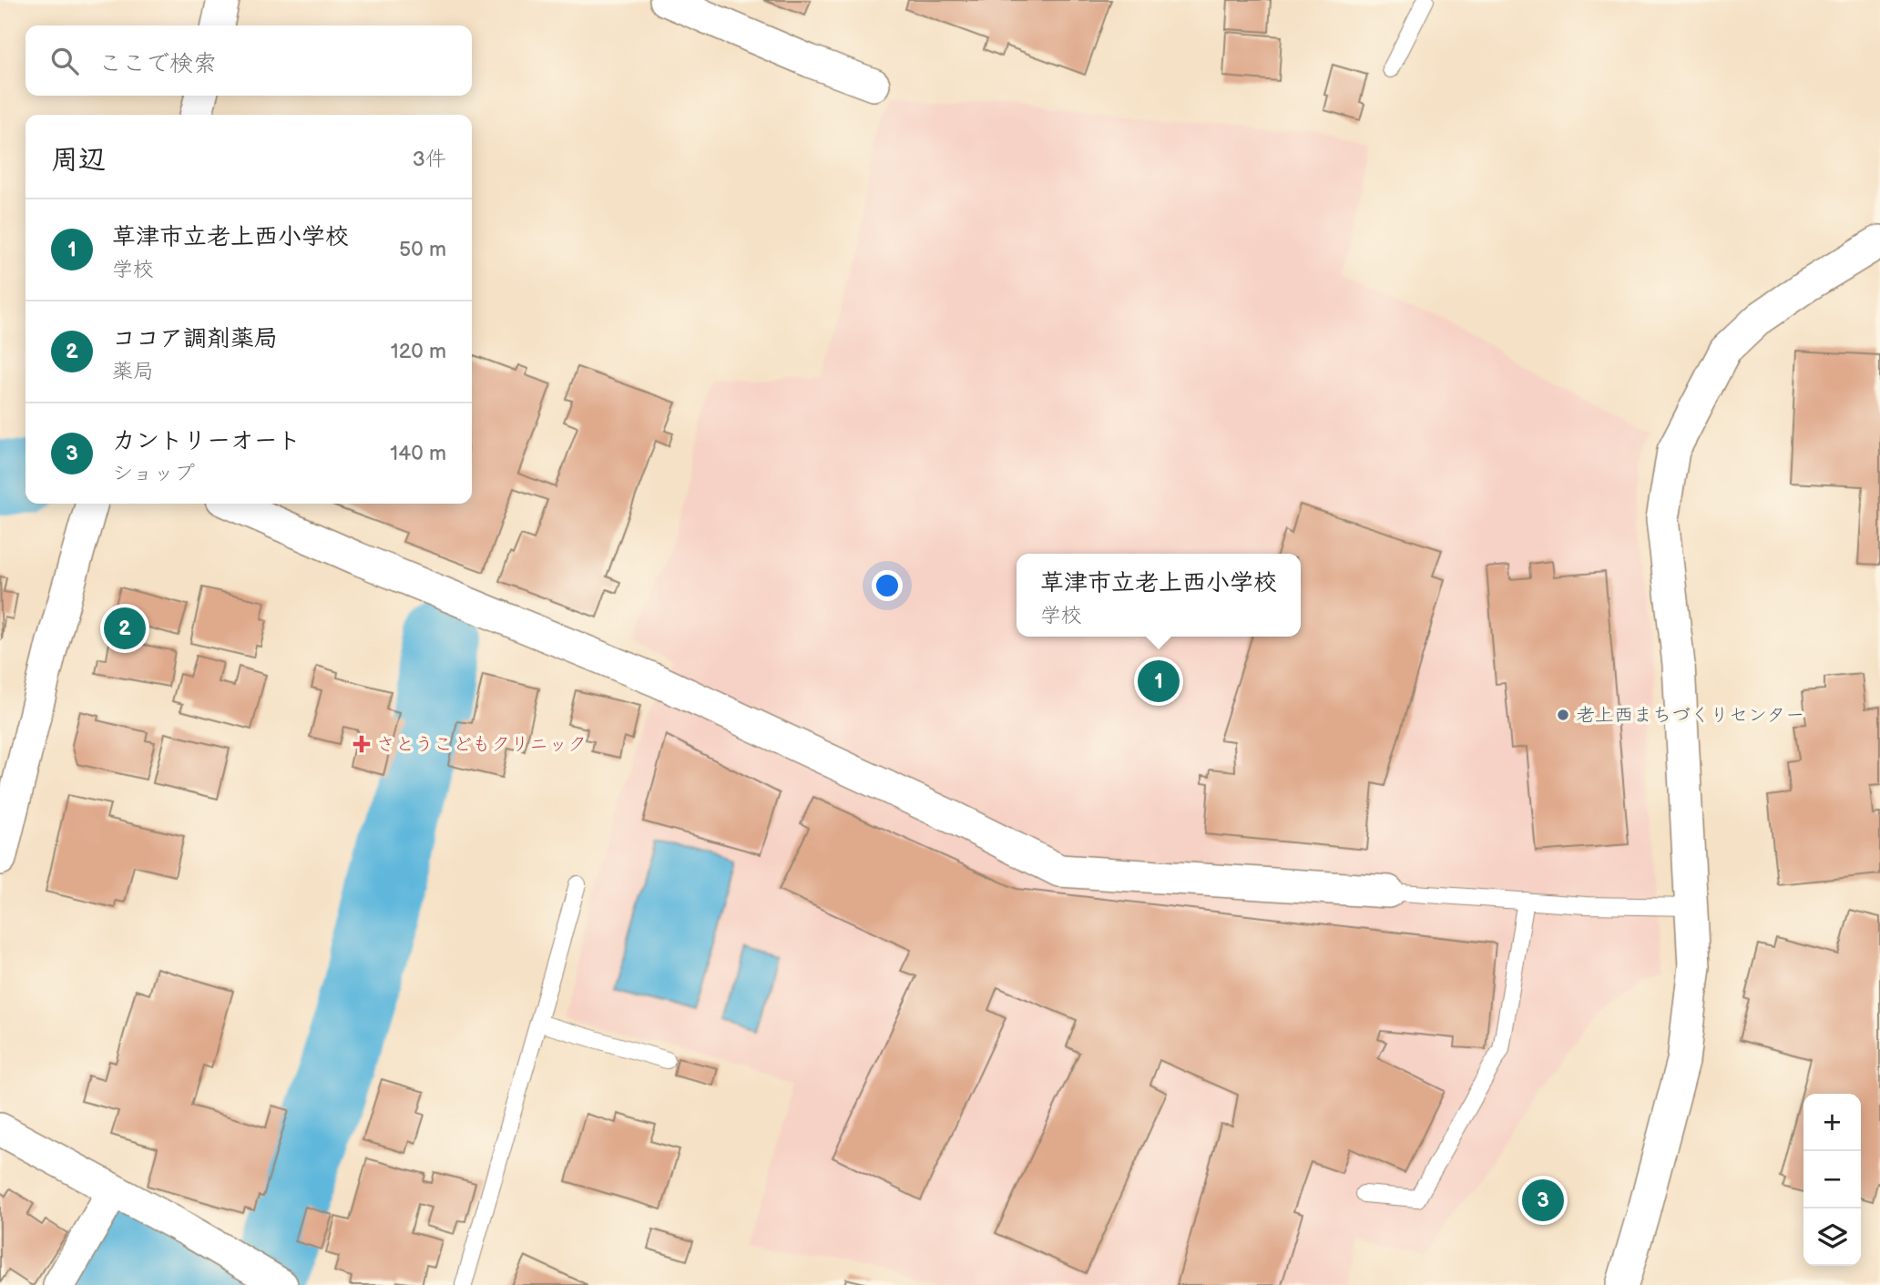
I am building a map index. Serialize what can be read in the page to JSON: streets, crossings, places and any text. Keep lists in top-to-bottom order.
{
  "places": {
    "other": ["老上西まちづくりセンター"],
    "health": ["さとうこどもクリニック"]
  },
  "page": {
    "search": "ここで検索",
    "heading": ["周辺", "3件"],
    "list": [
      {
        "mark": "1",
        "name": "草津市立老上西小学校",
        "note": "学校",
        "value": "50 m"
      },
      {
        "mark": "2",
        "name": "ココア調剤薬局",
        "note": "薬局",
        "value": "120 m"
      },
      {
        "mark": "3",
        "name": "カントリーオート",
        "note": "ショップ",
        "value": "140 m"
      }
    ],
    "popup": ["草津市立老上西小学校", "学校"],
    "pins": ["2", "1", "3"],
    "map_buttons": ["+", "−"]
  }
}
